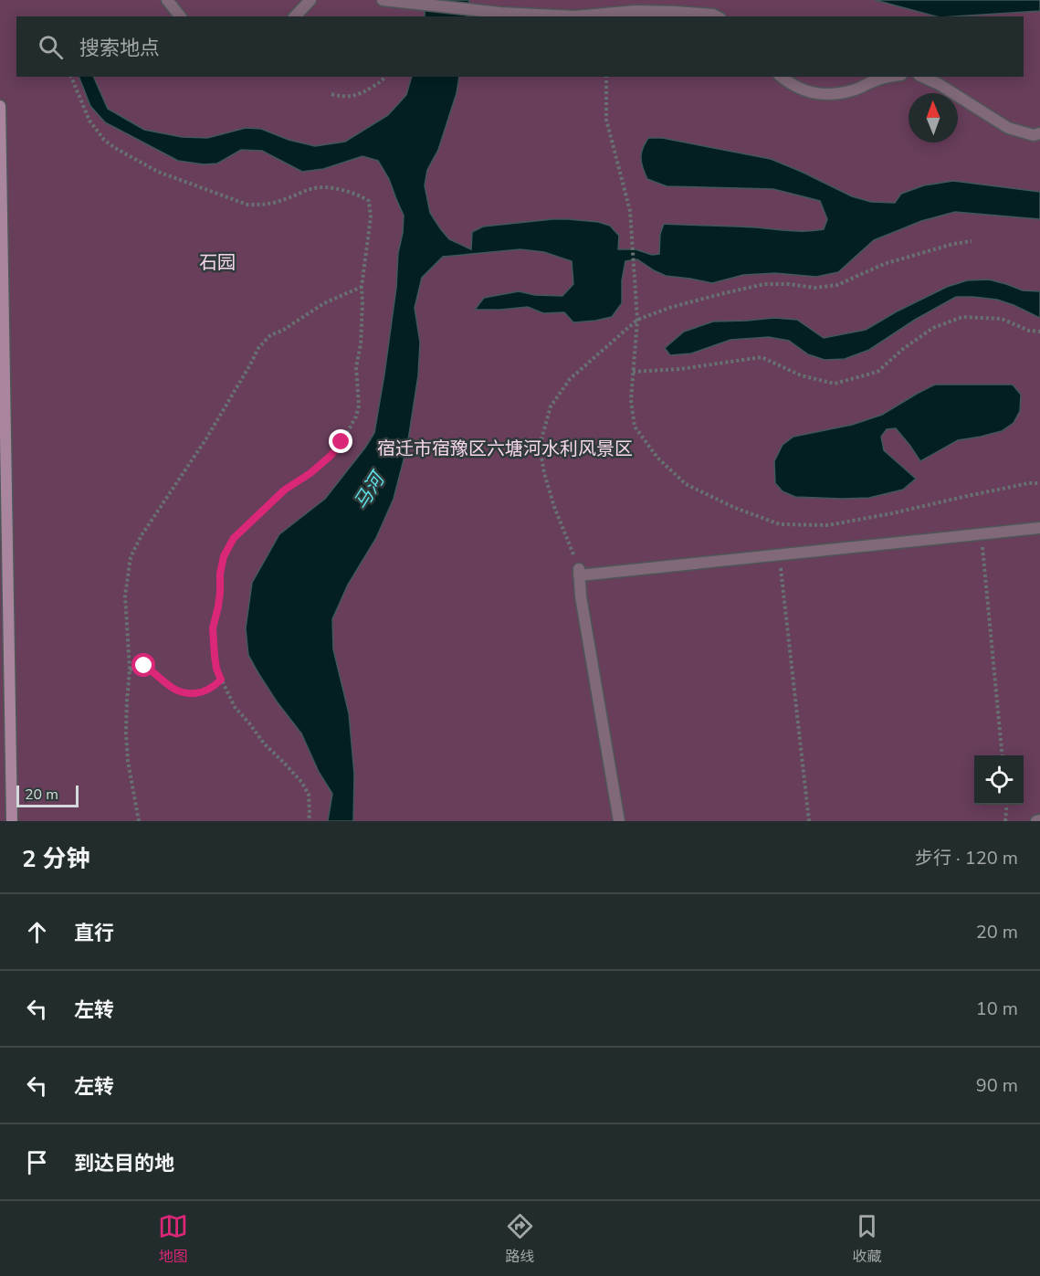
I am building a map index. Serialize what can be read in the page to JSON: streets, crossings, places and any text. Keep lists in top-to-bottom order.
{
  "water": ["马河"],
  "parks": ["石园", "宿迁市宿豫区六塘河水利风景区"],
  "scale_bar": "20 m",
  "north": "top",
  "page": {
    "search": "搜索地点",
    "scale": "20 m",
    "heading": ["2 分钟", "步行 · 120 m"],
    "list": [
      ["直行", "20 m"],
      ["左转", "10 m"],
      ["左转", "90 m"],
      "到达目的地"
    ],
    "nav": ["地图", "路线", "收藏"]
  }
}
